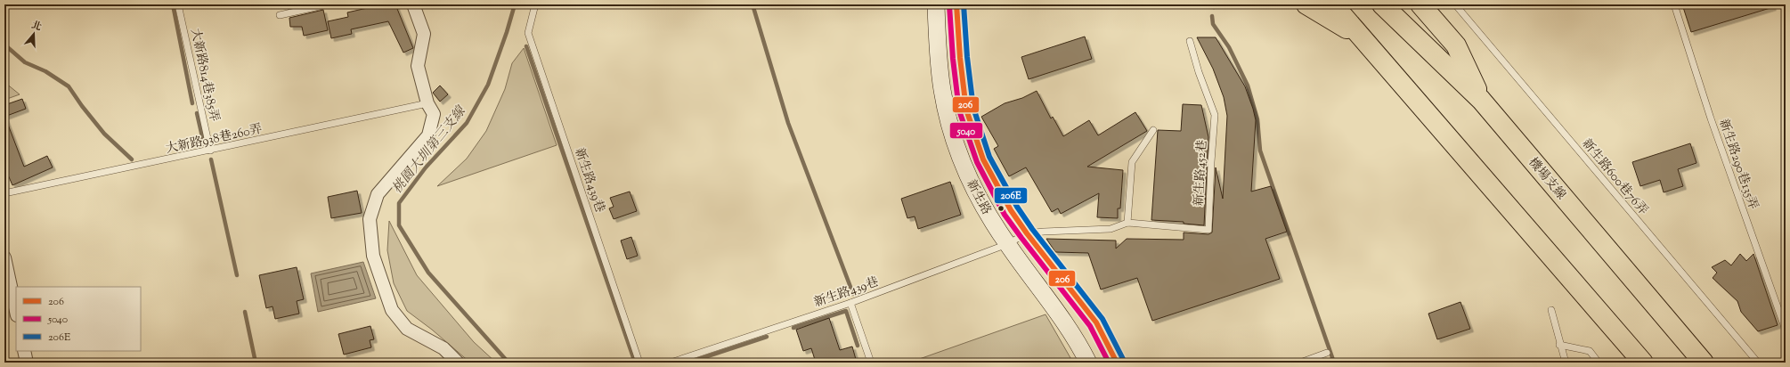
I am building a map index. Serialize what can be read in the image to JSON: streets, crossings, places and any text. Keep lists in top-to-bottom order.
{
  "streets": {
    "highway": ["機場支線"],
    "main road": ["新生路"],
    "lane": [
      "大新路814巷385弄",
      "大新路938巷260弄",
      "新生路290巷135弄",
      "新生路452巷",
      "新生路600巷76弄",
      "新生路439巷"
    ]
  },
  "crossings": [
    ["大新路814巷385弄", "大新路938巷260弄"],
    ["新生路452巷", "新生路439巷"],
    ["新生路452巷", "新生路"],
    ["新生路439巷", "新生路"]
  ],
  "water": ["桃園大圳第三支線"],
  "lines": ["transit line 206", "transit line 206E", "transit line 5040"],
  "legend": ["206", "5040", "206E"],
  "north": "top"
}
